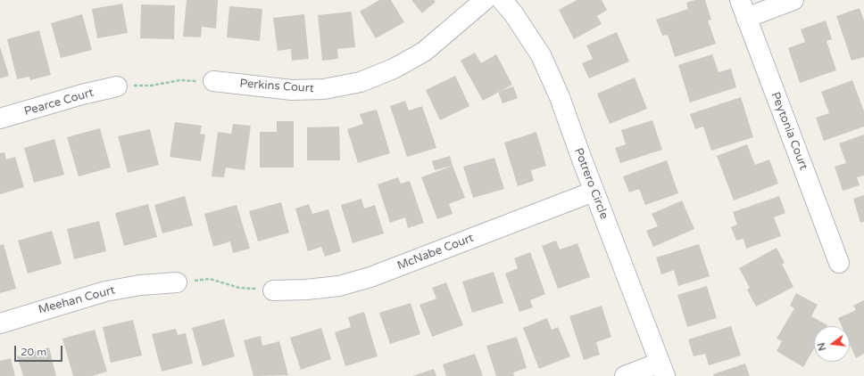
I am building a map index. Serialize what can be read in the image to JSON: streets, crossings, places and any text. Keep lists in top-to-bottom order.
{
  "streets": {
    "street": [
      "Perkins Court",
      "Pearce Court",
      "Peytonia Court",
      "Potrero Circle",
      "McNabe Court",
      "Meehan Court"
    ]
  },
  "crossings": [
    ["Potrero Circle", "McNabe Court"]
  ],
  "scale_bar": "20 m",
  "north": "left"
}
